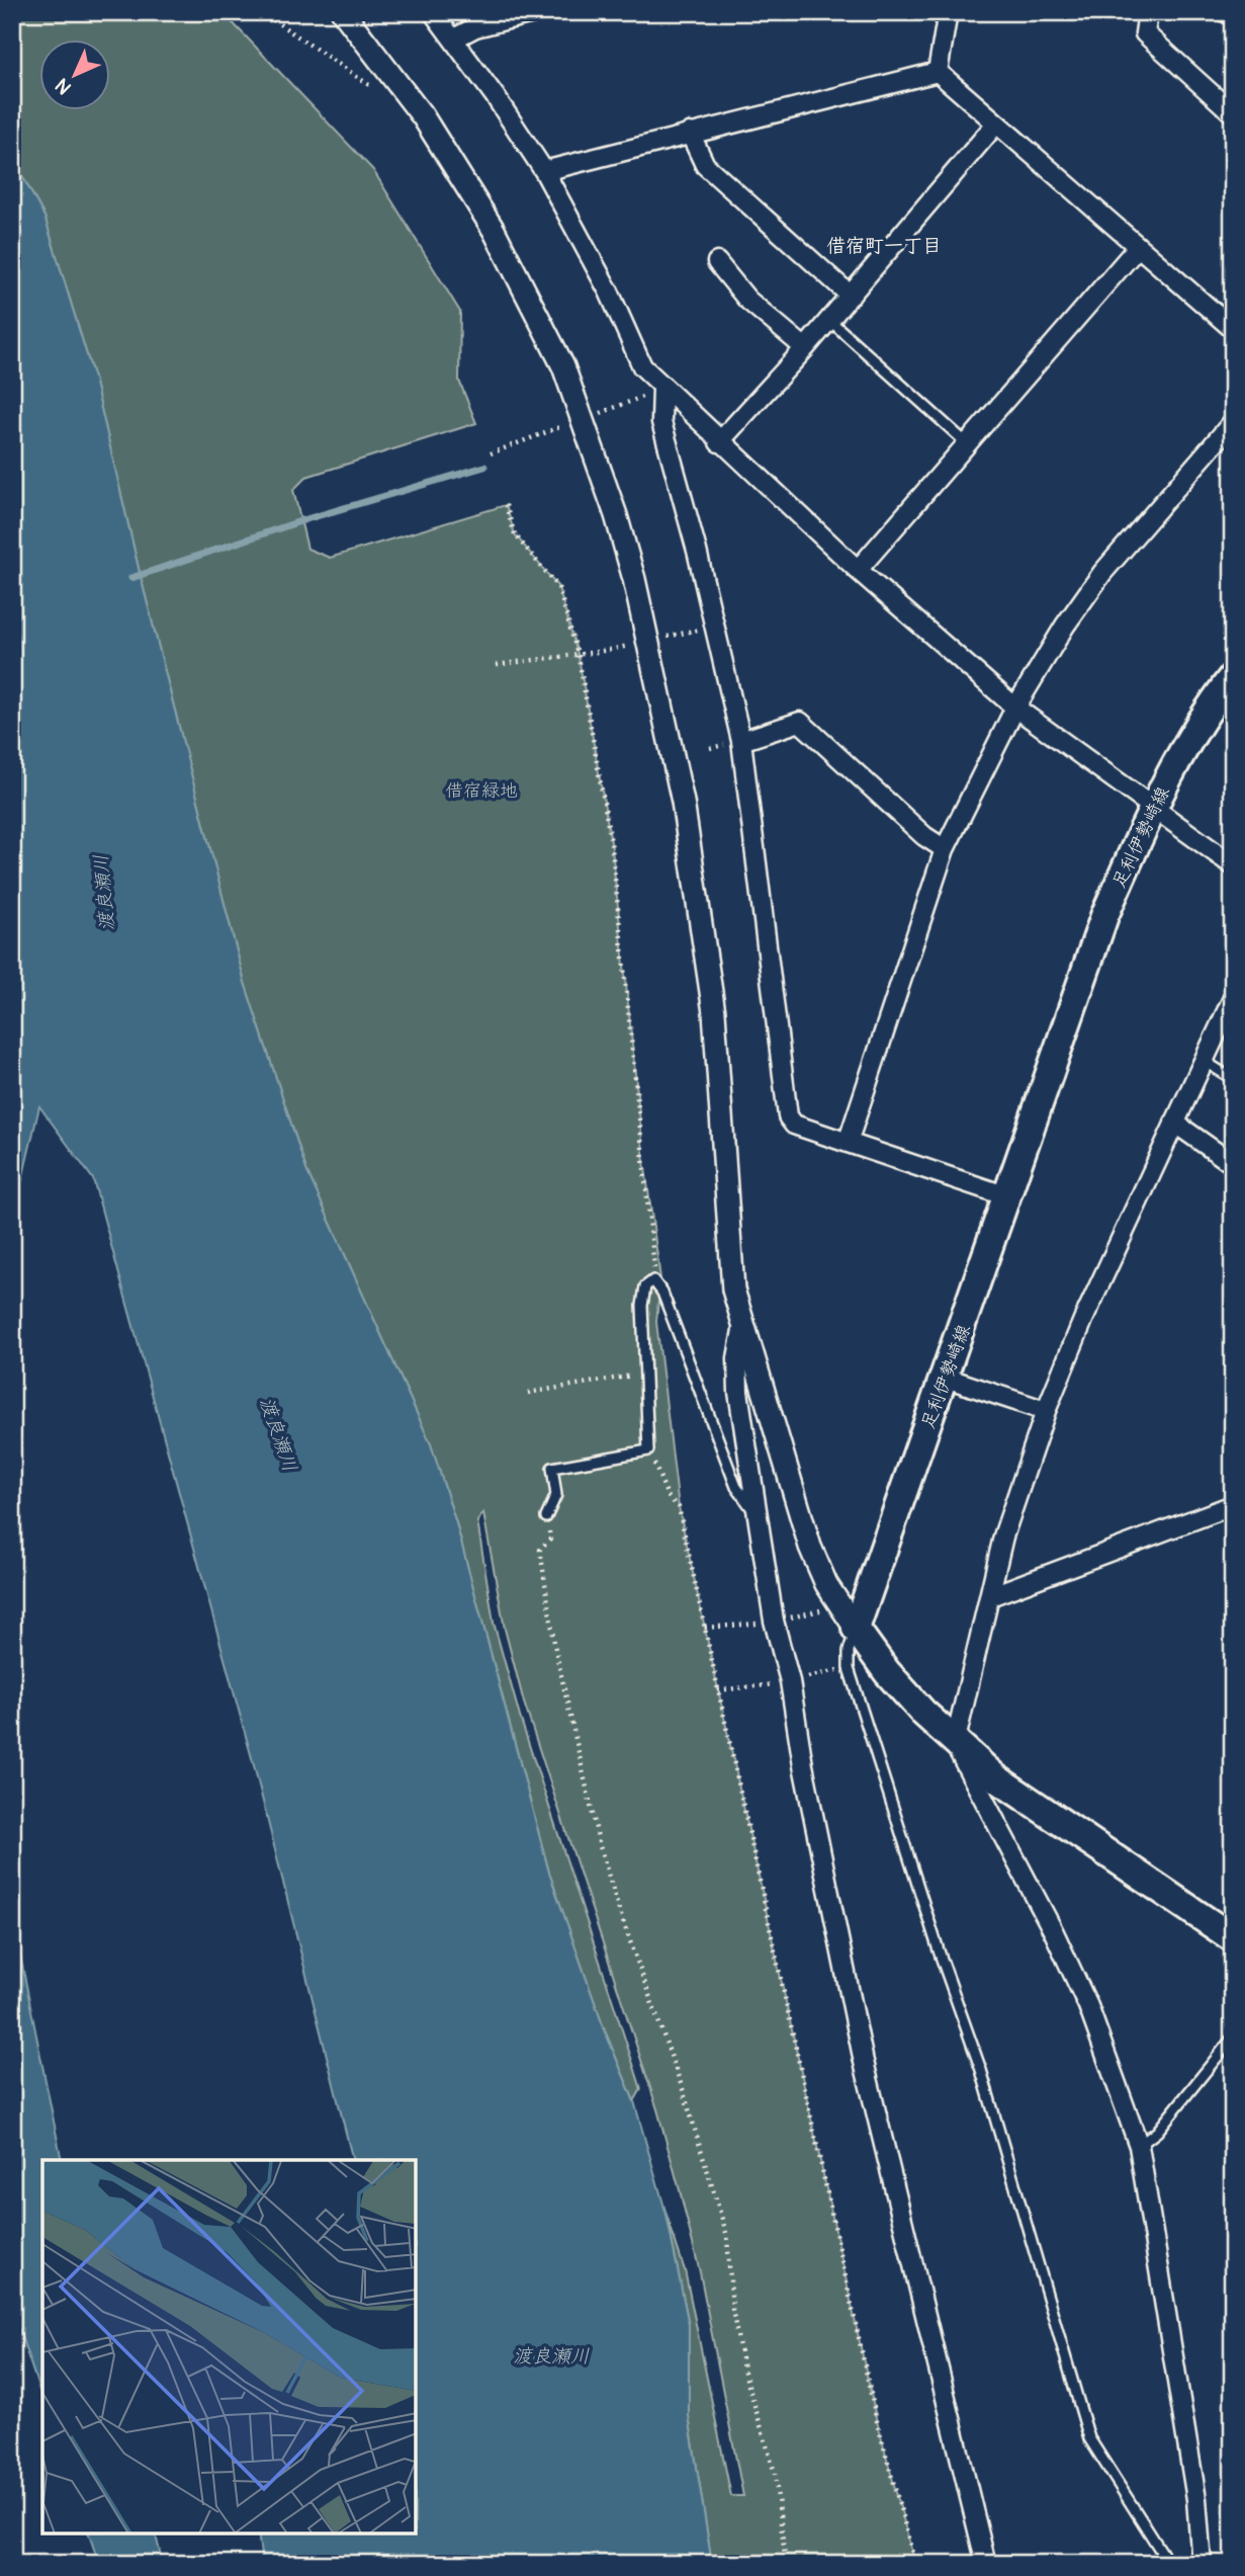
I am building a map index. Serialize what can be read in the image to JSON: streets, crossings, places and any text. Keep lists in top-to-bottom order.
{
  "streets": {
    "main road": ["足利伊勢崎線"]
  },
  "districts": ["借宿町一丁目"],
  "water": ["渡良瀬川"],
  "parks": ["借宿緑地"],
  "north": "bottom left"
}
